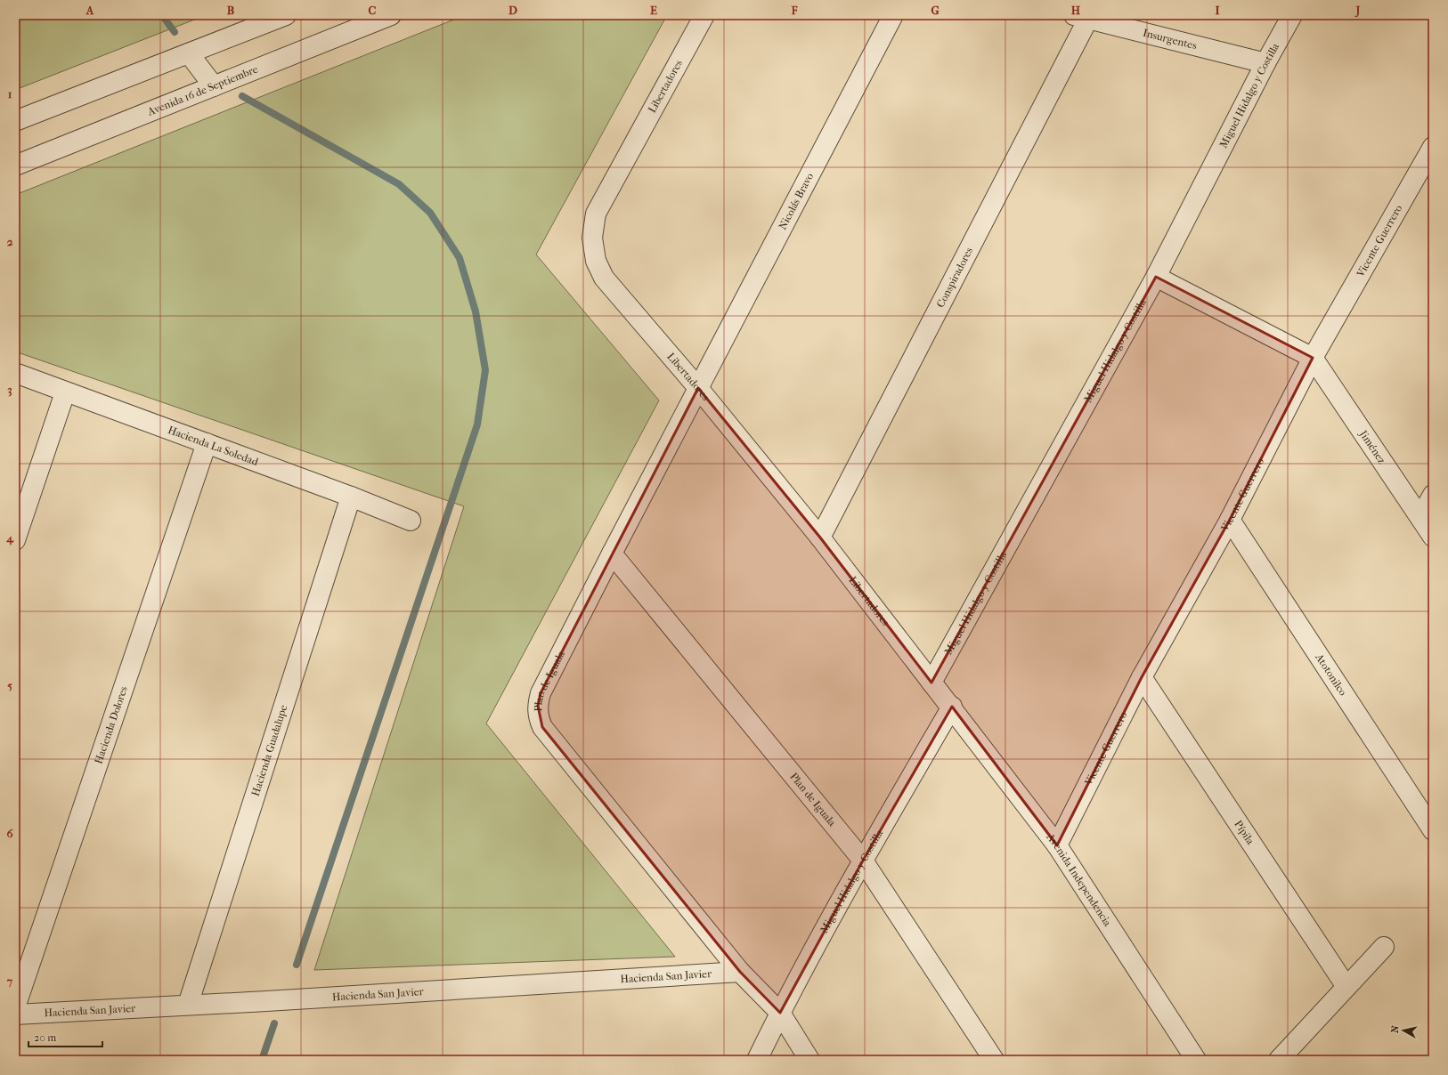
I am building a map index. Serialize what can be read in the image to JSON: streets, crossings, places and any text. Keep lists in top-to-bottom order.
{
  "streets": {
    "street": [
      "Insurgentes",
      "Libertadores",
      "Avenida 16 de Septiembre",
      "Miguel Hidalgo y Costilla",
      "Nicolás Bravo",
      "Vicente Guerrero",
      "Conspiradores",
      "Hacienda La Soledad",
      "Jiménez",
      "Atotonilco",
      "Plan de Iguala",
      "Hacienda Dolores",
      "Hacienda Guadalupe",
      "Pípila",
      "Avenida Independencia",
      "Hacienda San Javier"
    ]
  },
  "crossings": [
    ["Insurgentes", "Miguel Hidalgo y Costilla"],
    ["Insurgentes", "Conspiradores"],
    ["Libertadores", "Miguel Hidalgo y Costilla"],
    ["Libertadores", "Nicolás Bravo"],
    ["Libertadores", "Conspiradores"],
    ["Libertadores", "Plan de Iguala"],
    ["Libertadores", "Avenida Independencia"],
    ["Miguel Hidalgo y Costilla", "Plan de Iguala"],
    ["Miguel Hidalgo y Costilla", "Avenida Independencia"],
    ["Nicolás Bravo", "Plan de Iguala"],
    ["Vicente Guerrero", "Jiménez"],
    ["Vicente Guerrero", "Atotonilco"],
    ["Vicente Guerrero", "Pípila"],
    ["Vicente Guerrero", "Avenida Independencia"],
    ["Hacienda La Soledad", "Hacienda Dolores"],
    ["Hacienda La Soledad", "Hacienda Guadalupe"],
    ["Plan de Iguala", "Hacienda San Javier"],
    ["Hacienda Guadalupe", "Hacienda San Javier"]
  ],
  "scale_bar": "20 m",
  "north": "left",
  "grid": {
    "columns": [
      "A",
      "B",
      "C",
      "D",
      "E",
      "F",
      "G",
      "H",
      "I",
      "J"
    ],
    "rows": [
      "1",
      "2",
      "3",
      "4",
      "5",
      "6",
      "7"
    ]
  }
}
